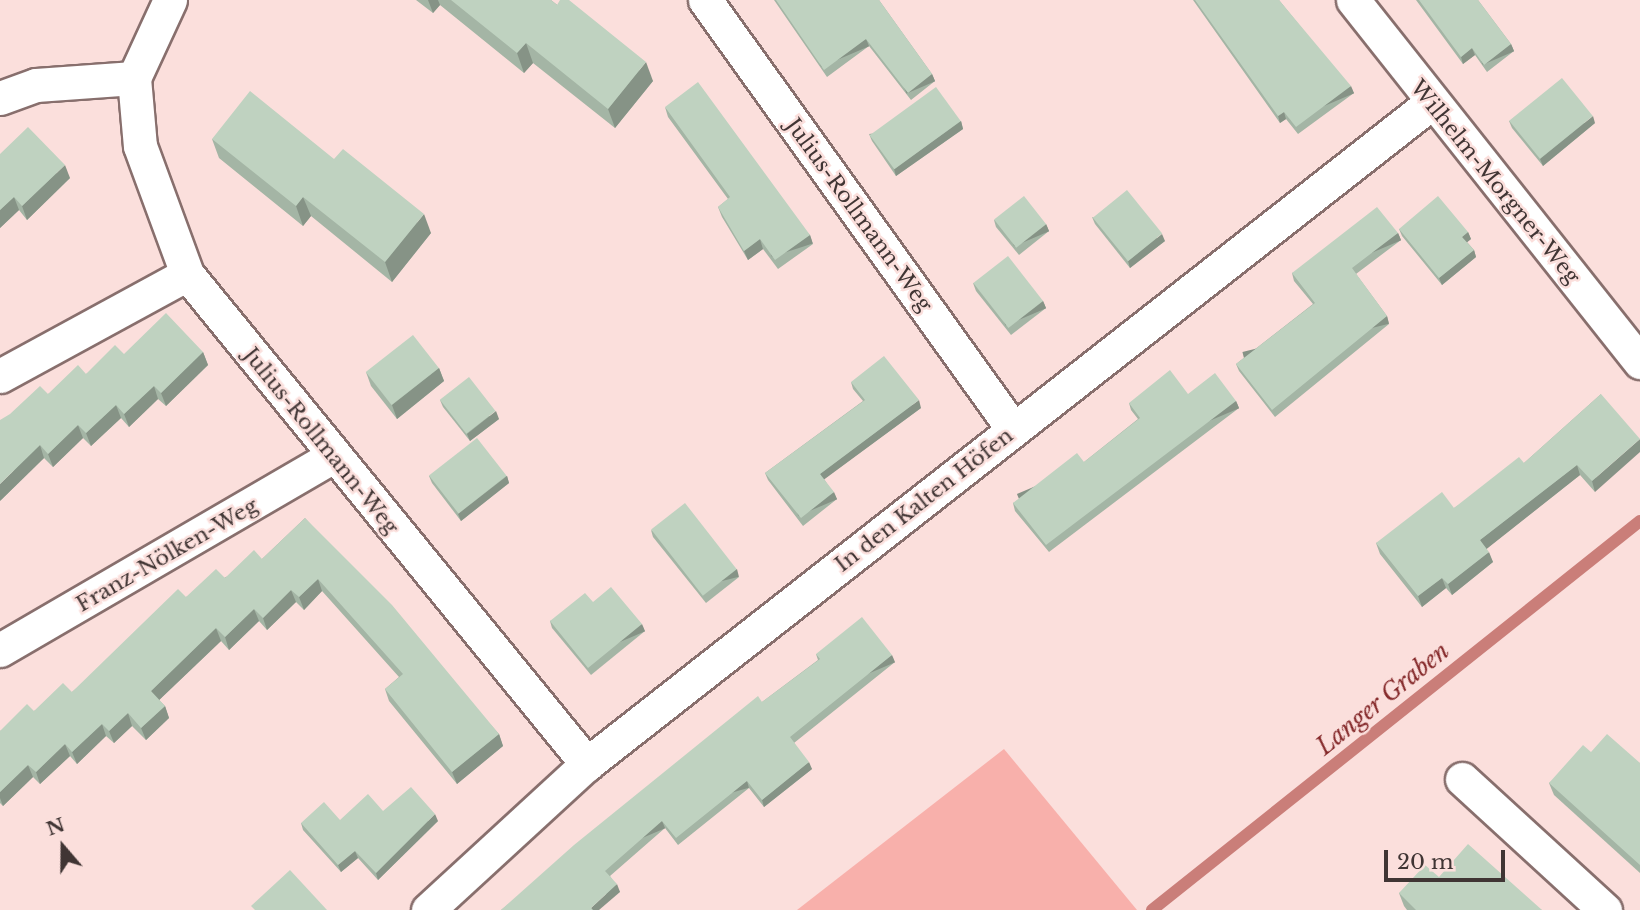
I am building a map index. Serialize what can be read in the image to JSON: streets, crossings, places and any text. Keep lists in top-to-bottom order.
{
  "streets": {
    "street": [
      "Wilhelm-Morgner-Weg",
      "Julius-Rollmann-Weg",
      "In den Kalten Höfen",
      "Franz-Nölken-Weg"
    ]
  },
  "crossings": [
    ["Wilhelm-Morgner-Weg", "In den Kalten Höfen"],
    ["Julius-Rollmann-Weg", "In den Kalten Höfen"],
    ["Julius-Rollmann-Weg", "Franz-Nölken-Weg"]
  ],
  "water": ["Langer Graben"],
  "scale_bar": "20 m",
  "north": "top"
}
